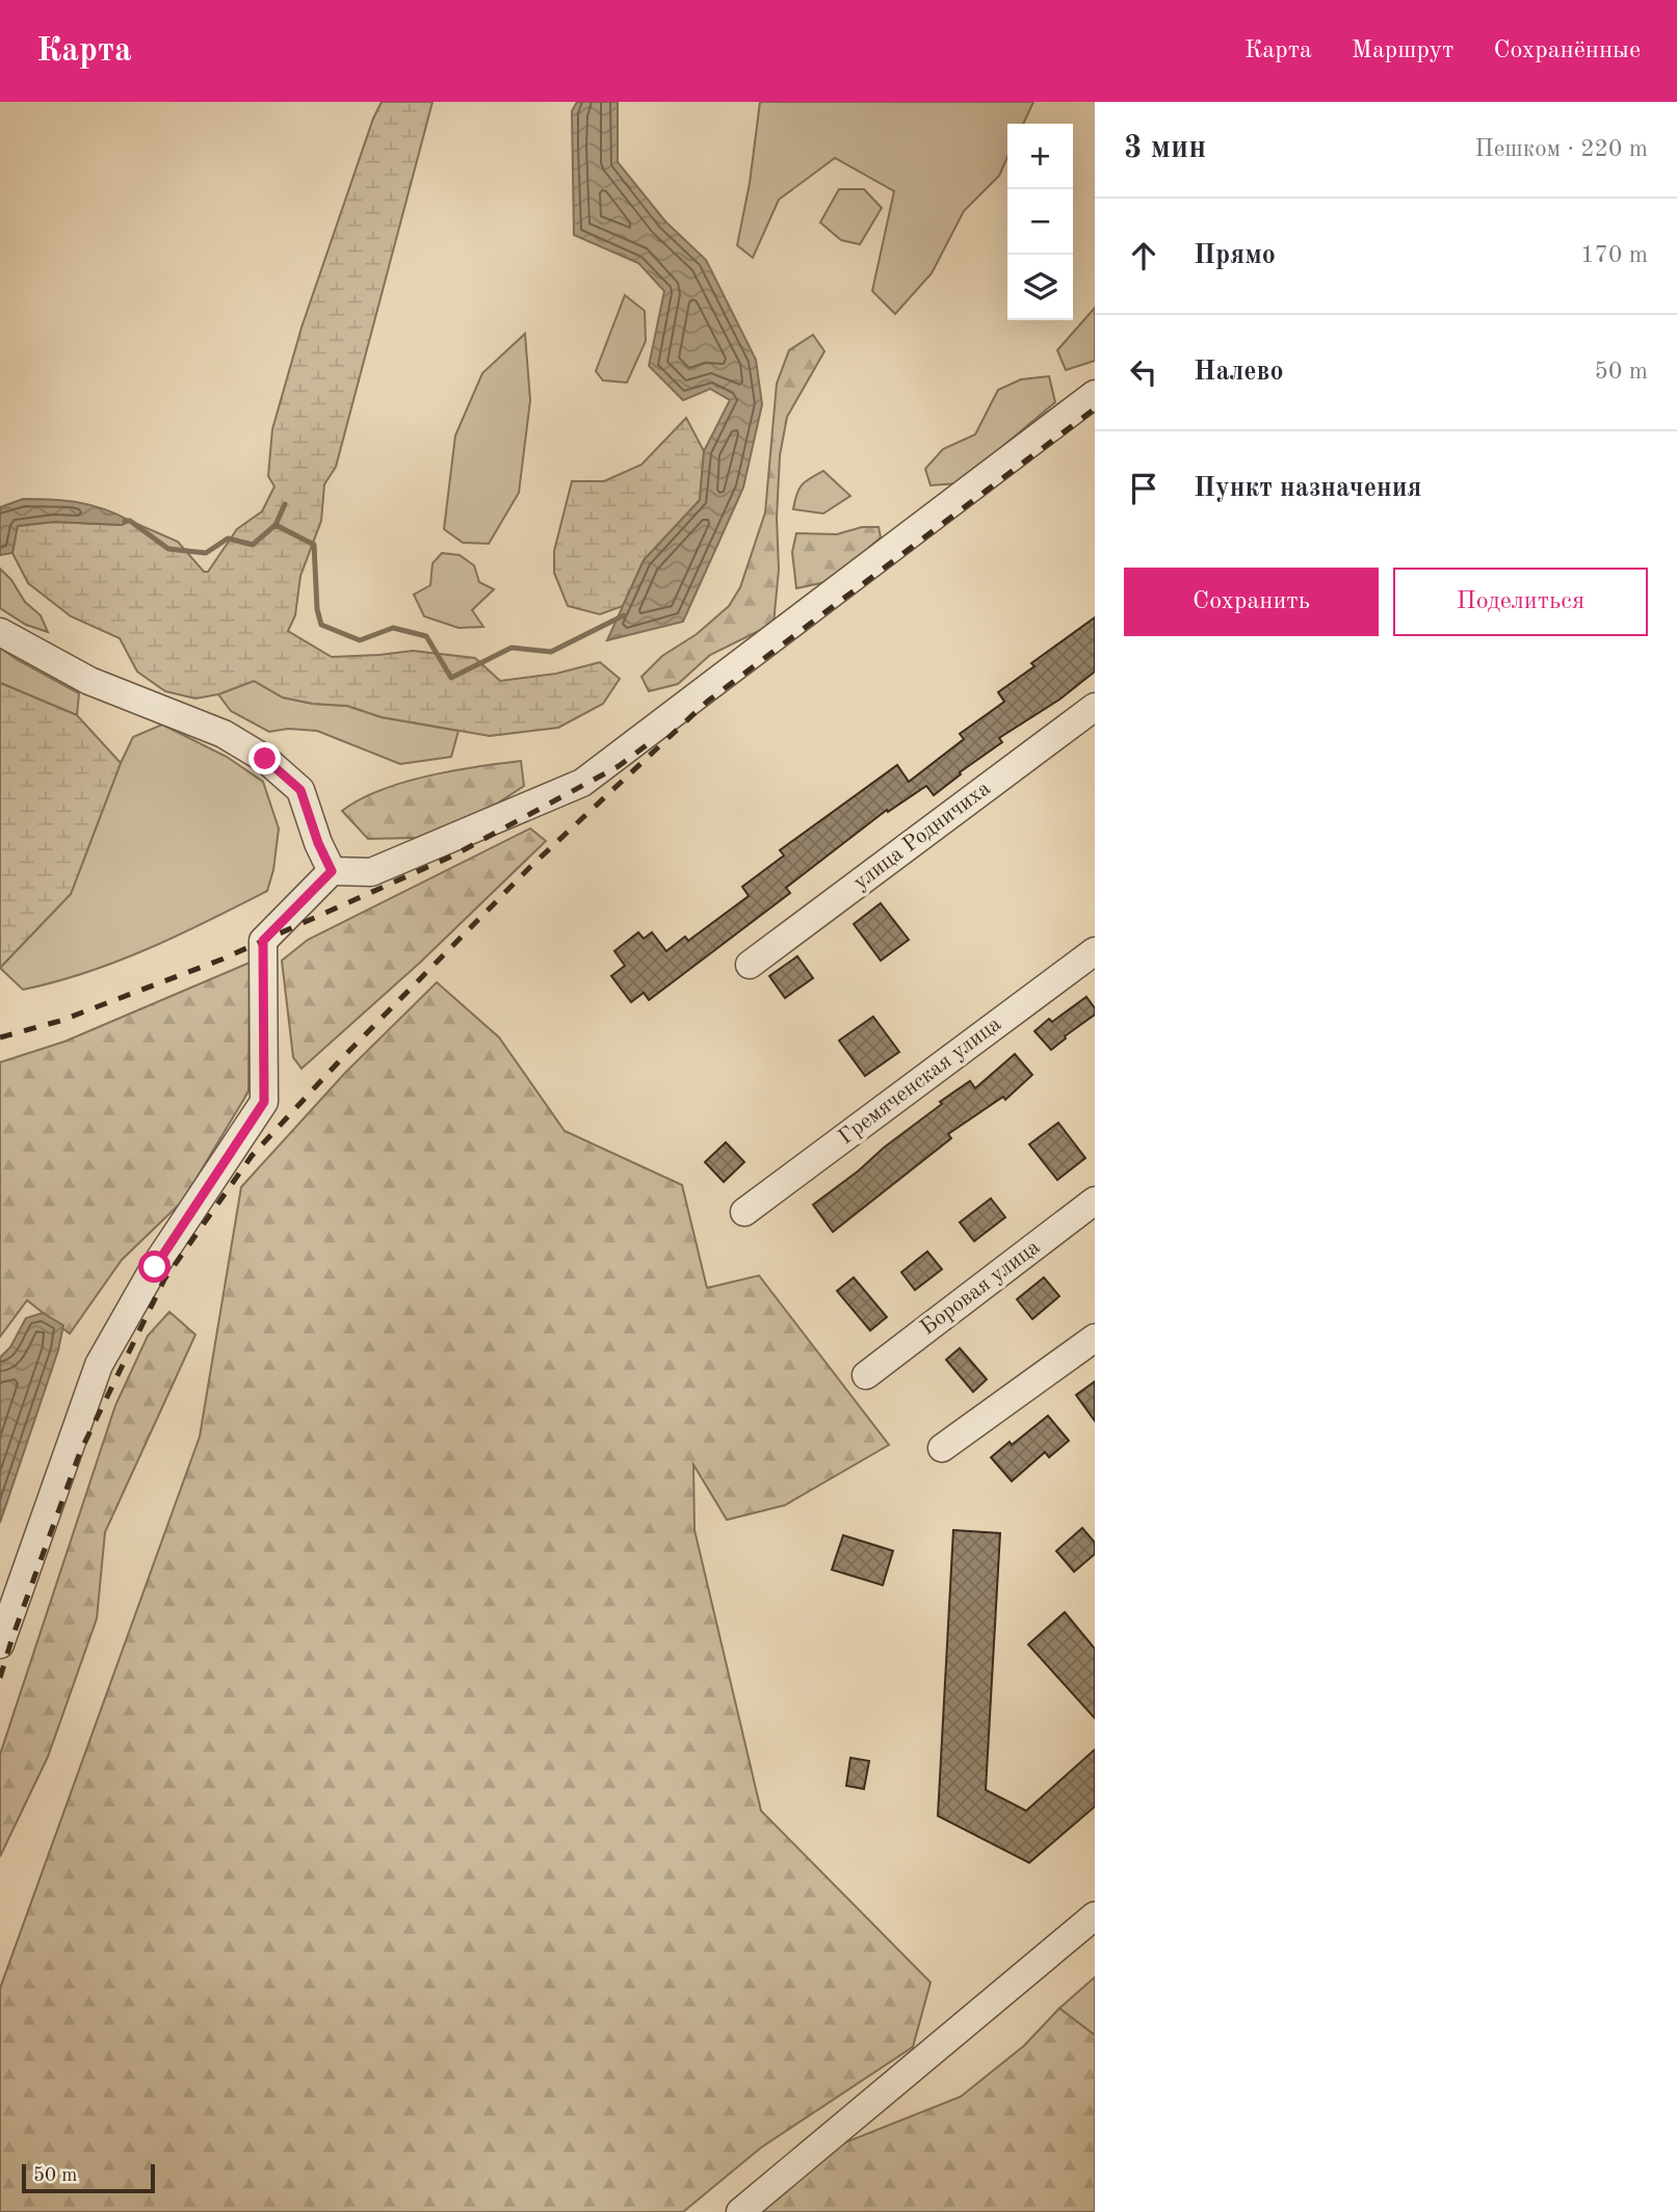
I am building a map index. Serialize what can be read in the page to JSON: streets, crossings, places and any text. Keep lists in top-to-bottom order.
{
  "streets": {
    "street": ["улица Родничиха", "Гремяченская улица", "Боровая улица"]
  },
  "scale_bar": "50 m",
  "page": {
    "header": "Карта",
    "nav": ["Карта", "Маршрут", "Сохранённые"],
    "heading": ["3 мин", "Пешком · 220 m"],
    "map_buttons": ["+", "−"],
    "list": [
      ["Прямо", "170 m"],
      ["Налево", "50 m"],
      "Пункт назначения"
    ],
    "buttons": ["Сохранить", "Поделиться"],
    "scale": "50 m"
  }
}
